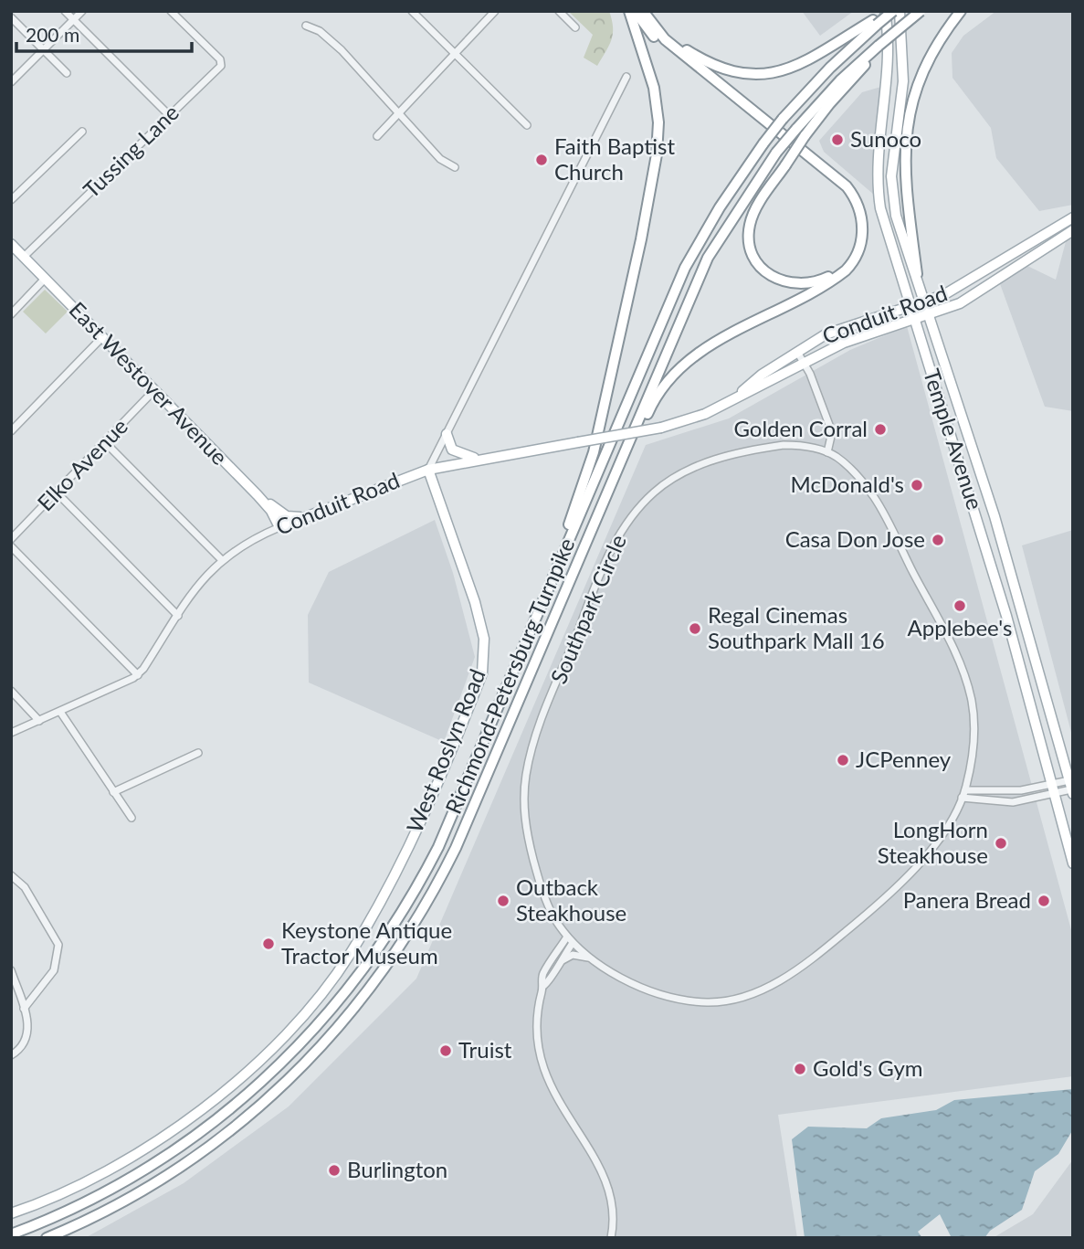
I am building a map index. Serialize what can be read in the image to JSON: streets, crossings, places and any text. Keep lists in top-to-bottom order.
{
  "streets": {
    "highway": ["Richmond-Petersburg Turnpike"],
    "main road": [
      "Conduit Road",
      "East Westover Avenue",
      "Temple Avenue",
      "West Roslyn Road"
    ],
    "street": ["Tussing Lane", "Elko Avenue", "Southpark Circle"]
  },
  "crossings": [
    ["Tussing Lane", "East Westover Avenue"],
    ["Conduit Road", "East Westover Avenue"],
    ["Conduit Road", "Temple Avenue"],
    ["Conduit Road", "West Roslyn Road"],
    ["East Westover Avenue", "Elko Avenue"]
  ],
  "places": [
    "Sunoco",
    "Faith Baptist Church",
    "Golden Corral",
    "McDonald's",
    "Casa Don Jose",
    "Applebee's",
    "Regal Cinemas Southpark Mall 16",
    "JCPenney",
    "LongHorn Steakhouse",
    "Outback Steakhouse",
    "Panera Bread",
    "Keystone Antique Tractor Museum",
    "Truist",
    "Gold's Gym",
    "Burlington"
  ],
  "scale_bar": "200 m"
}
